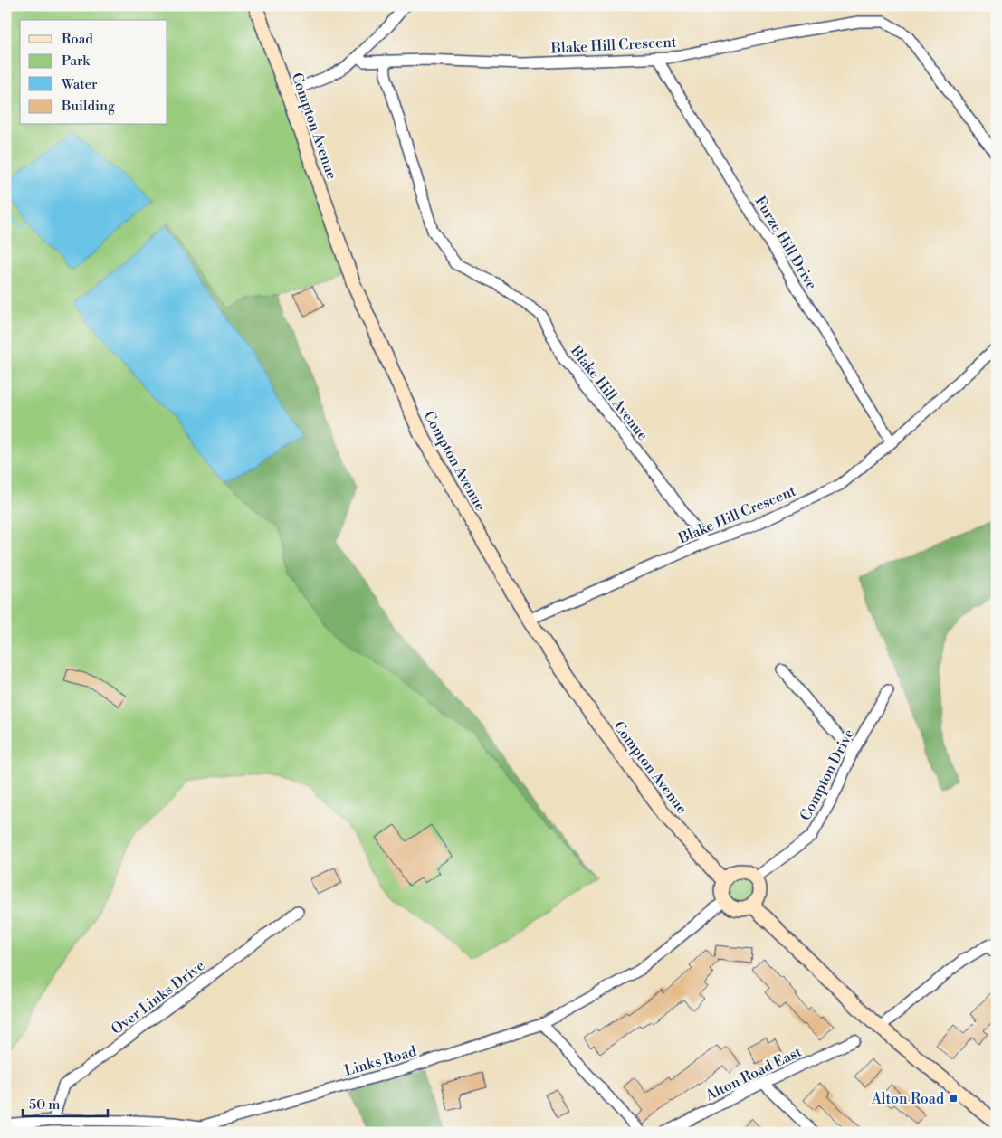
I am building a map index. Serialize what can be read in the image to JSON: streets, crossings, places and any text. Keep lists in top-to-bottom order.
{
  "streets": {
    "street": [
      "Blake Hill Crescent",
      "Compton Avenue",
      "Furze Hill Drive",
      "Blake Hill Avenue",
      "Compton Drive",
      "Over Links Drive",
      "Links Road",
      "Alton Road East"
    ]
  },
  "crossings": [
    ["Blake Hill Crescent", "Compton Avenue"],
    ["Blake Hill Crescent", "Furze Hill Drive"],
    ["Blake Hill Crescent", "Blake Hill Avenue"],
    ["Compton Avenue", "Compton Drive"],
    ["Compton Avenue", "Links Road"],
    ["Compton Drive", "Links Road"],
    ["Over Links Drive", "Links Road"]
  ],
  "places": {
    "transit": ["Alton Road"]
  },
  "legend": [
    "Road",
    "Park",
    "Water",
    "Building"
  ],
  "scale_bar": "50 m"
}
